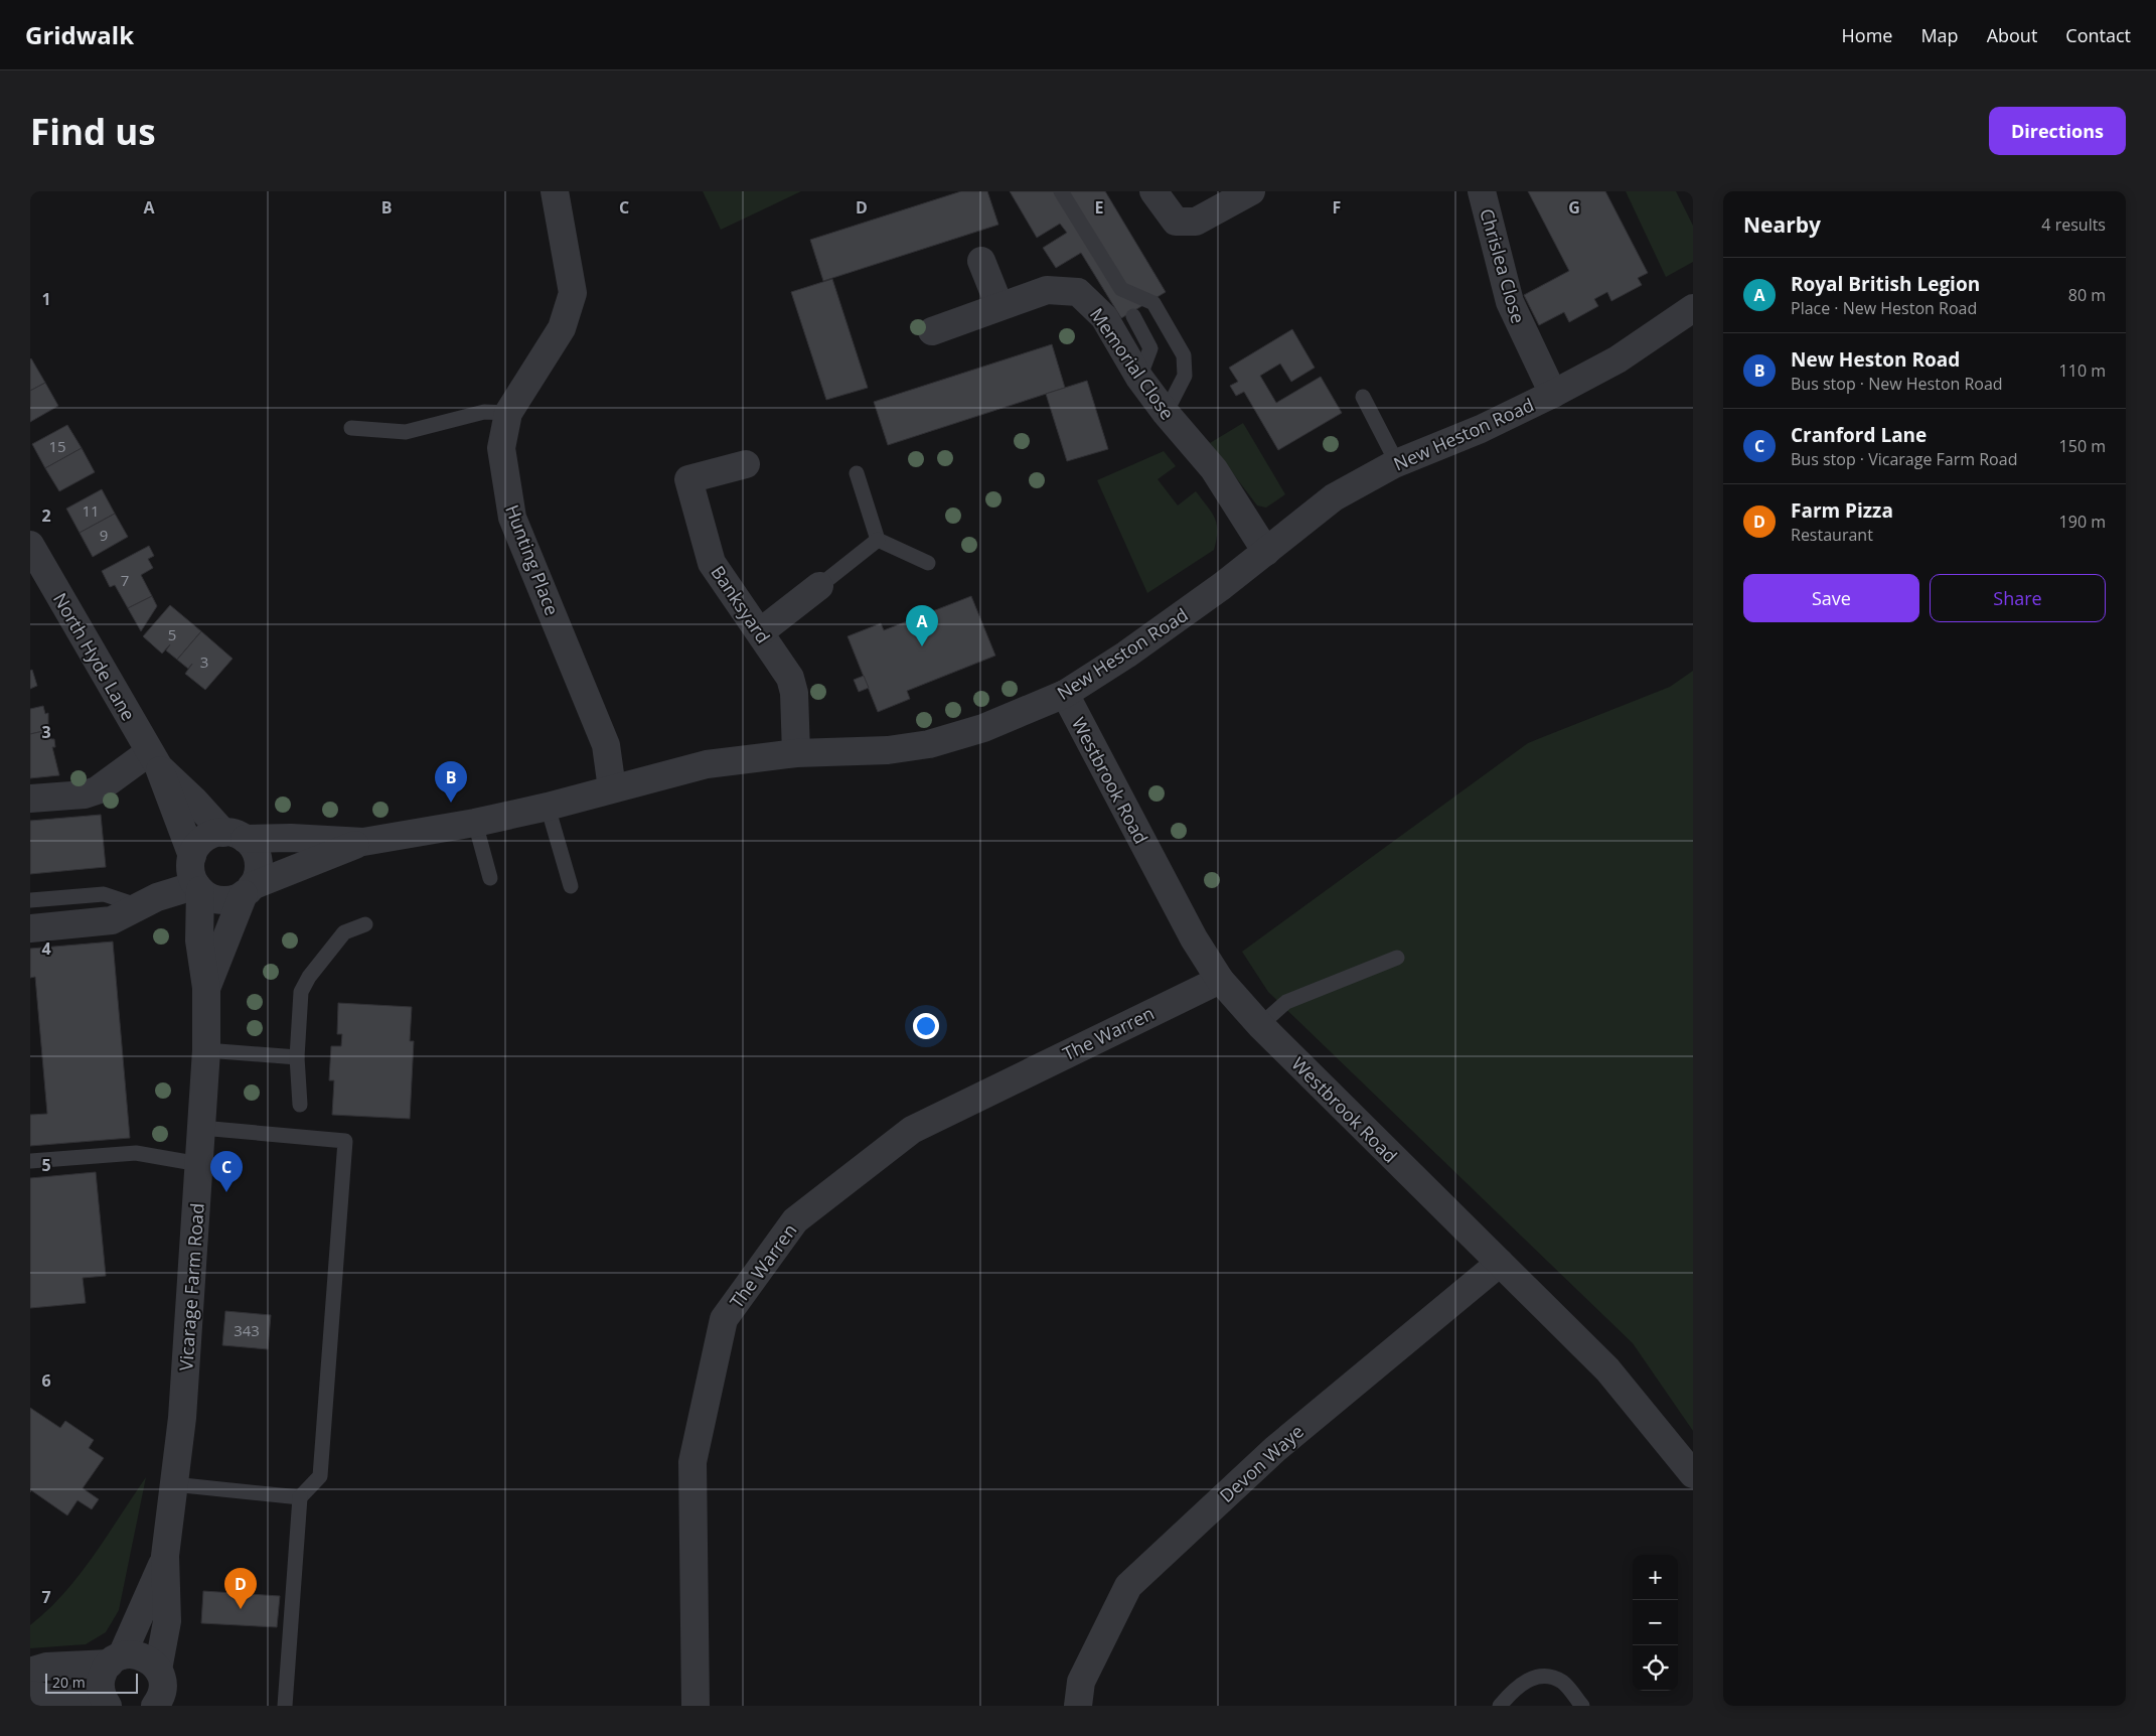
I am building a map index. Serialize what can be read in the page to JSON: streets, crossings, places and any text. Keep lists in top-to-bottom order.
{
  "streets": {
    "street": [
      "Chrislea Close",
      "Memorial Close",
      "New Heston Road",
      "Hunting Place",
      "Banksyard",
      "North Hyde Lane",
      "Westbrook Road",
      "The Warren",
      "Vicarage Farm Road",
      "Devon Waye"
    ]
  },
  "crossings": [
    ["Chrislea Close", "New Heston Road"],
    ["Memorial Close", "New Heston Road"],
    ["New Heston Road", "Hunting Place"],
    ["New Heston Road", "Banksyard"],
    ["New Heston Road", "North Hyde Lane"],
    ["New Heston Road", "Westbrook Road"],
    ["New Heston Road", "Vicarage Farm Road"],
    ["North Hyde Lane", "Vicarage Farm Road"],
    ["Westbrook Road", "The Warren"],
    ["Westbrook Road", "Devon Waye"]
  ],
  "house_numbers": [
    "15",
    "11",
    "9",
    "7",
    "5",
    "3",
    "343"
  ],
  "scale_bar": "20 m",
  "page": {
    "header": "Gridwalk",
    "nav": [
      "Home",
      "Map",
      "About",
      "Contact"
    ],
    "buttons": [
      "Directions",
      ["Save", "Share"]
    ],
    "title": "Find us",
    "heading": ["Nearby", "4 results"],
    "list": [
      {
        "mark": "A",
        "name": "Royal British Legion",
        "note": "Place · New Heston Road",
        "value": "80 m"
      },
      {
        "mark": "B",
        "name": "New Heston Road",
        "note": "Bus stop · New Heston Road",
        "value": "110 m"
      },
      {
        "mark": "C",
        "name": "Cranford Lane",
        "note": "Bus stop · Vicarage Farm Road",
        "value": "150 m"
      },
      {
        "mark": "D",
        "name": "Farm Pizza",
        "note": "Restaurant",
        "value": "190 m"
      }
    ],
    "pins": [
      "A",
      "B",
      "C",
      "D"
    ],
    "map_buttons": ["+", "−"],
    "scale": "20 m"
  },
  "grid": {
    "columns": [
      "A",
      "B",
      "C",
      "D",
      "E",
      "F",
      "G"
    ],
    "rows": [
      "1",
      "2",
      "3",
      "4",
      "5",
      "6",
      "7"
    ]
  }
}
